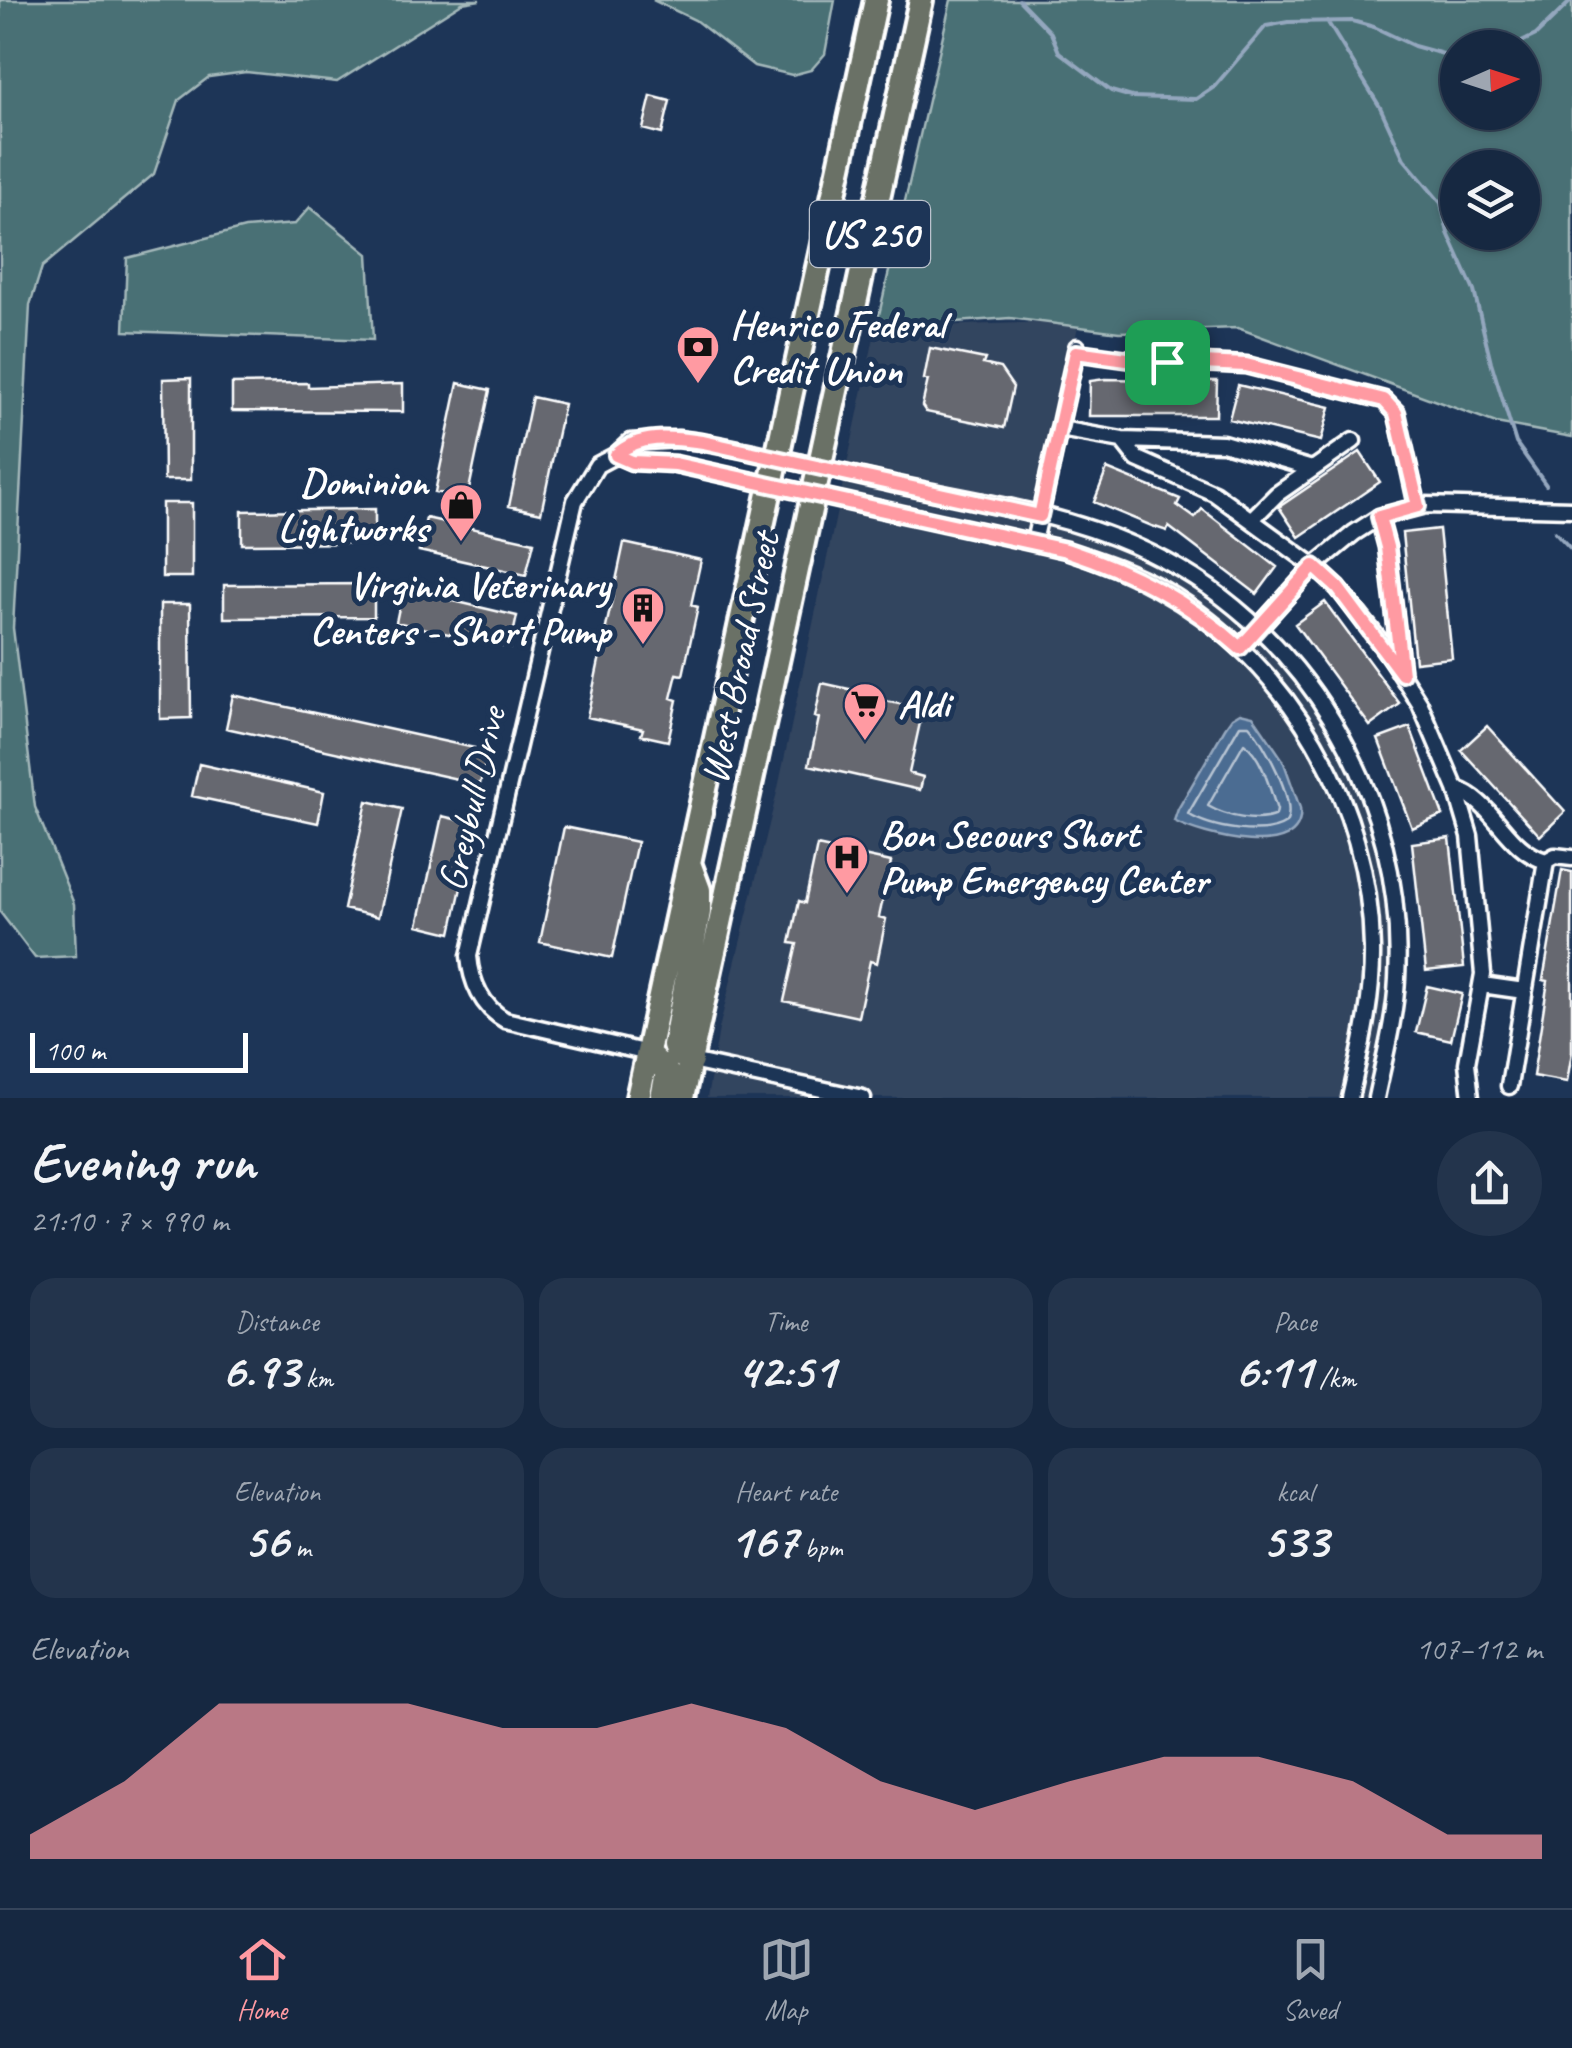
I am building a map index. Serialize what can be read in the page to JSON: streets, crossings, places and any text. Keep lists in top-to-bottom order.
{
  "streets": {
    "main road": ["US 250", "West Broad Street"],
    "street": ["Greybull Drive"]
  },
  "crossings": [
    ["West Broad Street", "Greybull Drive"]
  ],
  "places": {
    "bank": ["Henrico Federal Credit Union"],
    "shop": ["Dominion Lightworks"],
    "building": ["Virginia Veterinary Centers - Short Pump"],
    "supermarket": ["Aldi"],
    "hospital": ["Bon Secours Short Pump Emergency Center"]
  },
  "scale_bar": "100 m",
  "north": "right",
  "page": {
    "scale": "100 m",
    "heading": ["Evening run", "21:10 · 7 × 990 m"],
    "stats": [
      ["Distance", "6.93 km"],
      ["Time", "42:51"],
      ["Pace", "6:11 /km"],
      ["Elevation", "56 m"],
      ["Heart rate", "167 bpm"],
      ["kcal", "533"]
    ],
    "chart": ["Elevation", "107–112 m"],
    "tabs": ["Home", "Map", "Saved"]
  }
}
